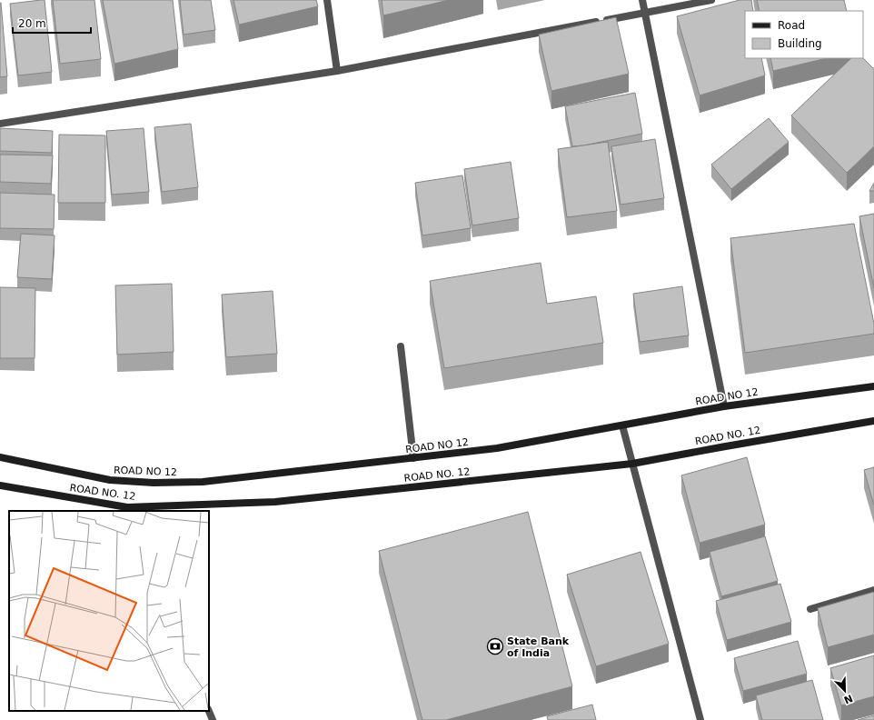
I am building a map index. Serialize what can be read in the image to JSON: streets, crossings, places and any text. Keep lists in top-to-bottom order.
{
  "streets": {
    "main road": ["ROAD NO 12", "ROAD NO. 12"]
  },
  "places": {
    "bank": ["State Bank of India"]
  },
  "legend": ["Road", "Building"],
  "scale_bar": "20 m",
  "north": "bottom right"
}
